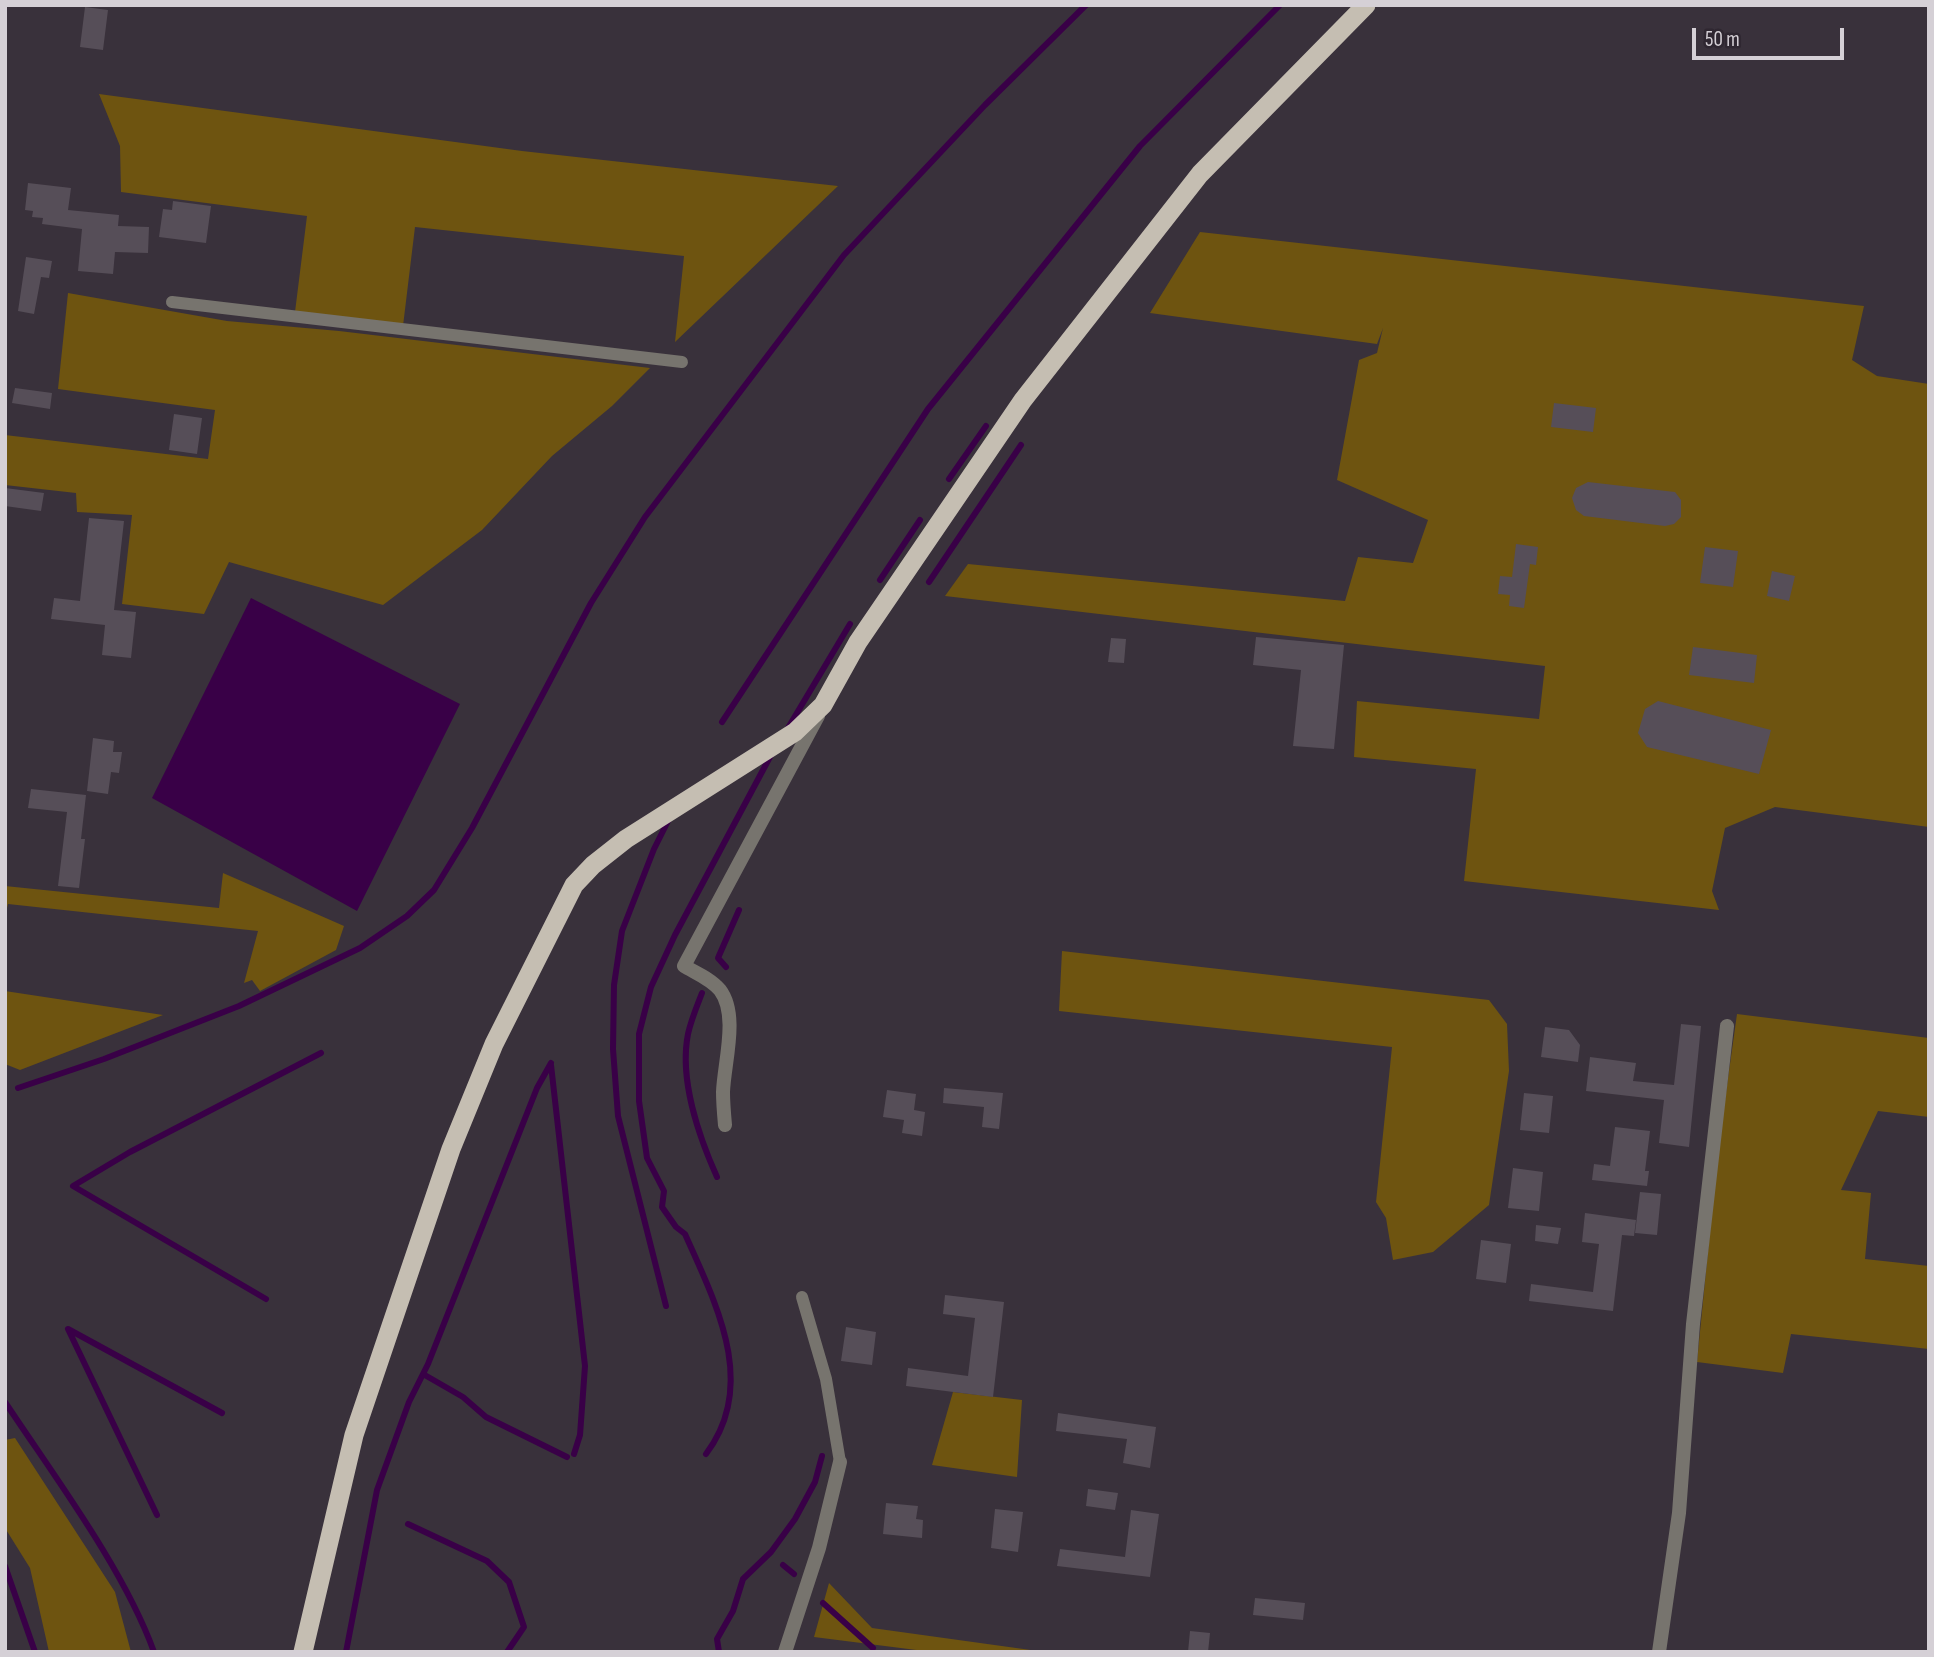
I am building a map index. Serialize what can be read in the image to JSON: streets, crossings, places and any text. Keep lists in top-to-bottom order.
{
  "scale_bar": "50 m"
}
